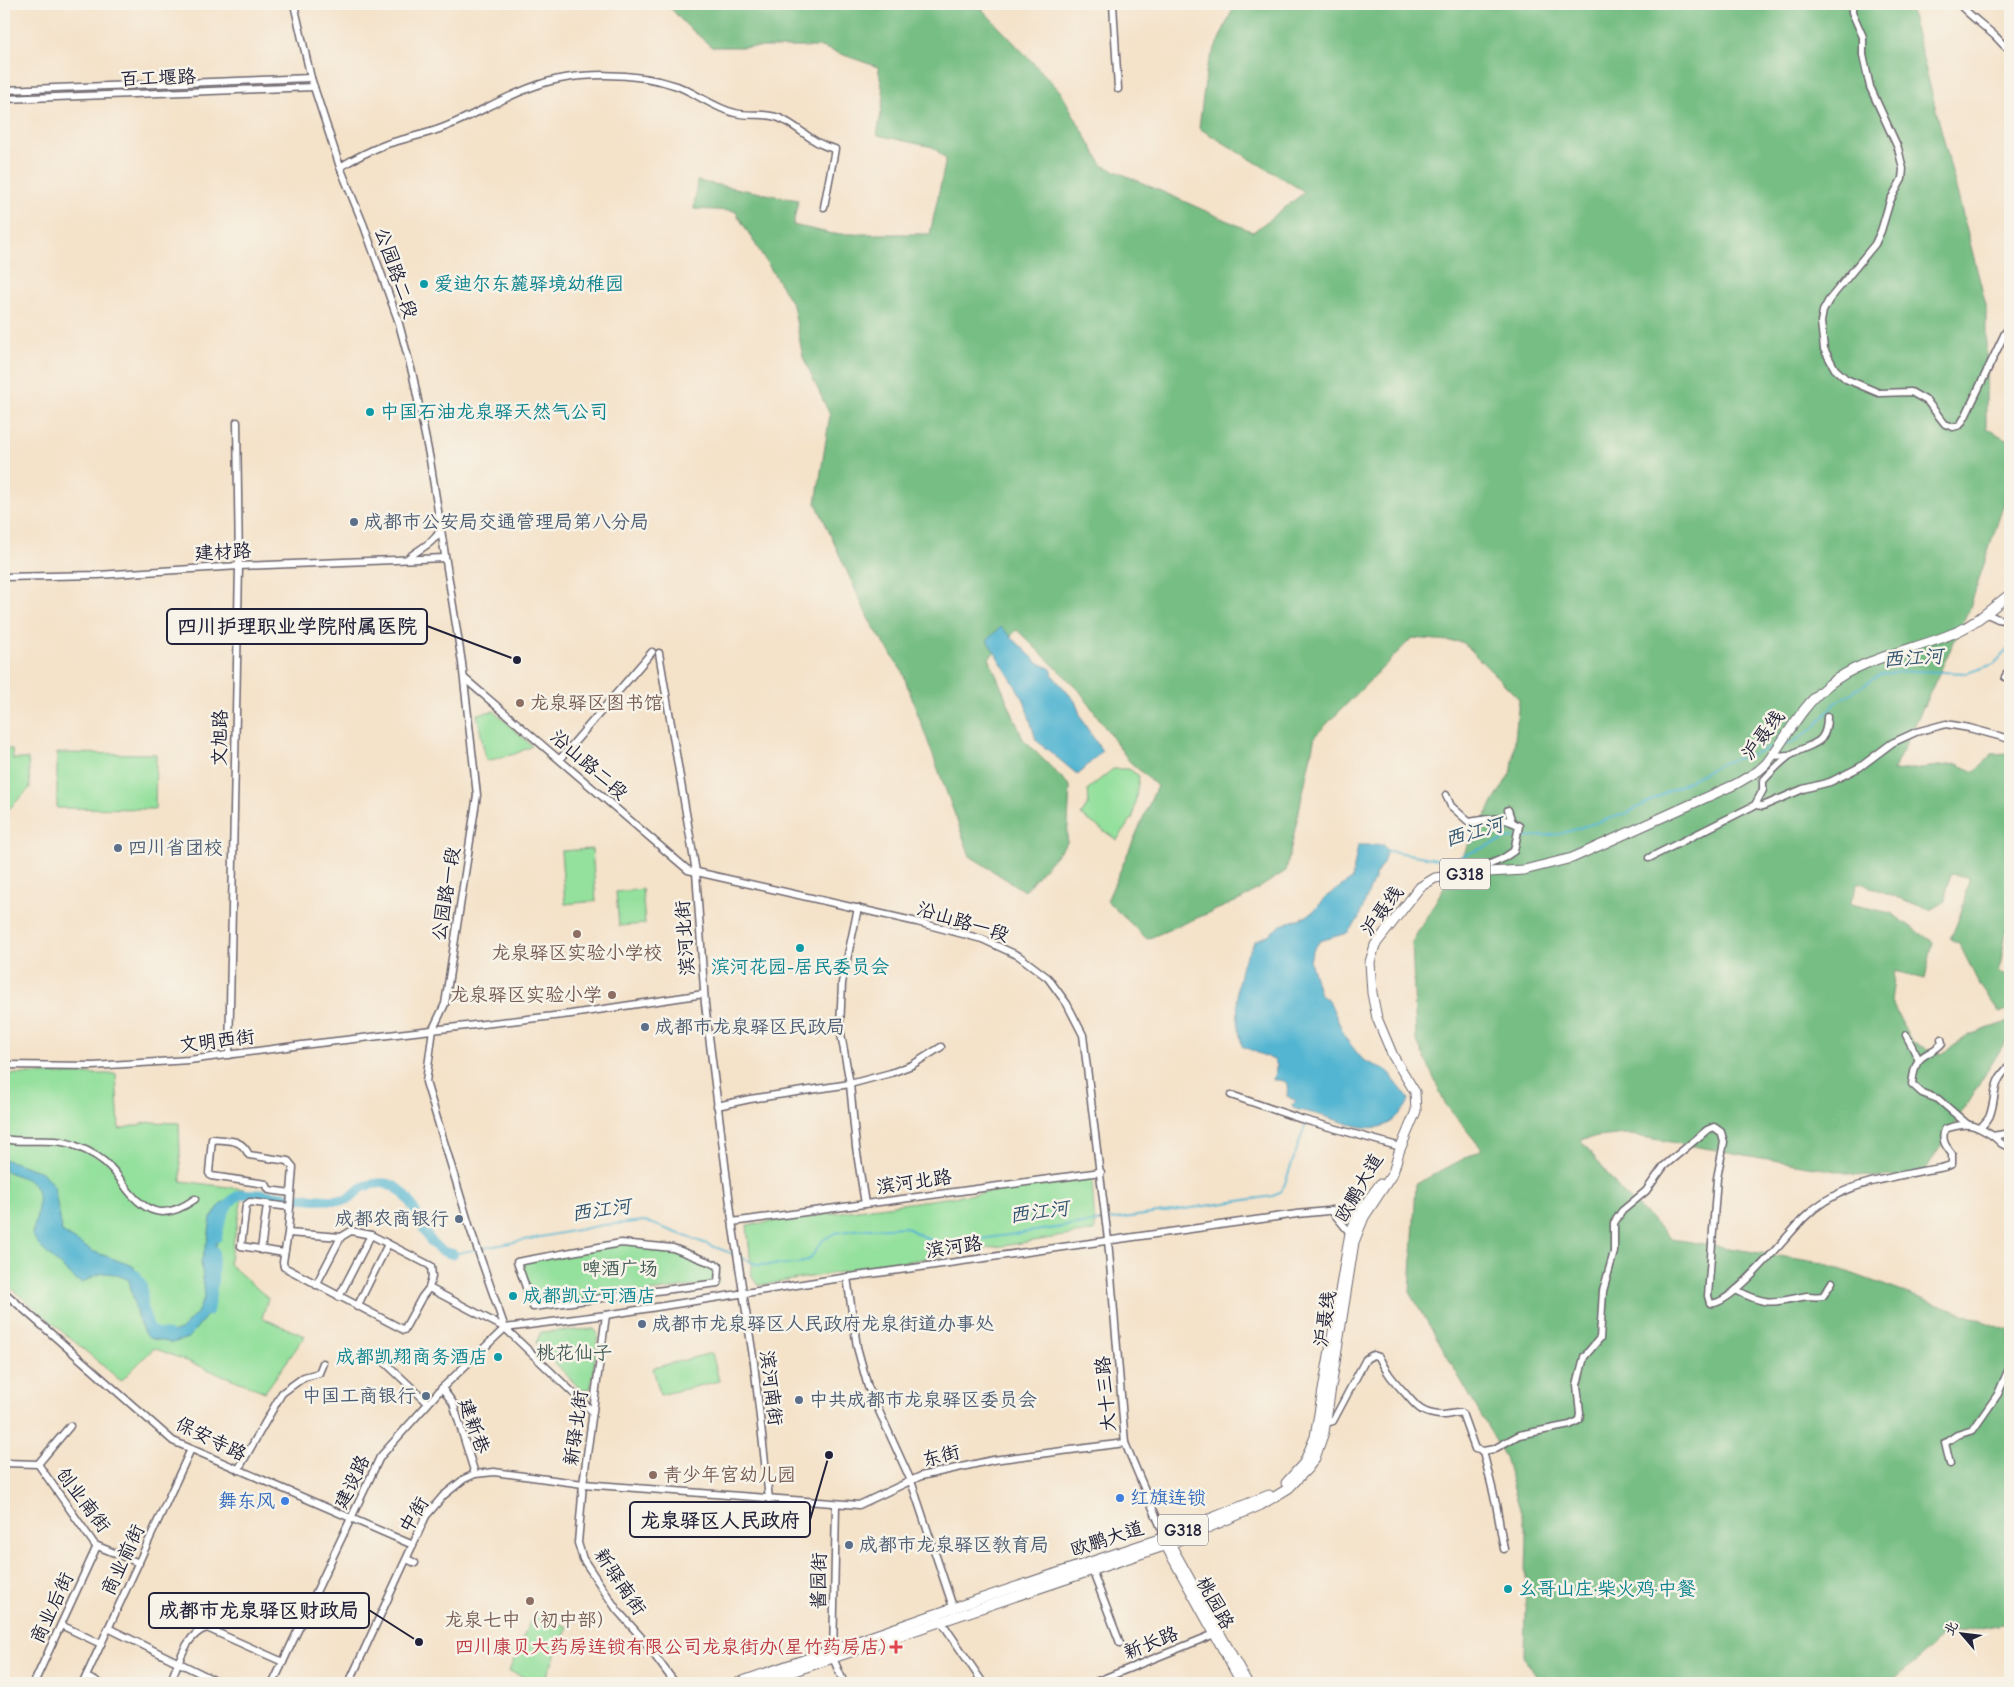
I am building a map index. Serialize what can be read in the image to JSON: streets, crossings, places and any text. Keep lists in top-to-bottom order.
{
  "streets": {
    "highway": ["沪聂线", "G318", "欧鹏大道"],
    "main road": ["桃园路"],
    "street": [
      "百工堰路",
      "公园路二段",
      "建材路",
      "文旭路",
      "沿山路二段",
      "公园路一段",
      "沿山路一段",
      "滨河北街",
      "文明西街",
      "滨河北路",
      "滨河路",
      "滨河南街",
      "大十三路",
      "建新巷",
      "新驿北街",
      "保安寺路",
      "东街",
      "建设路",
      "创业南街",
      "中街",
      "商业前街",
      "酱园街",
      "新驿南街",
      "商业后街",
      "新长路"
    ]
  },
  "crossings": [
    ["百工堰路", "公园路二段"],
    ["公园路二段", "建材路"],
    ["公园路二段", "公园路一段"],
    ["建材路", "文旭路"],
    ["建材路", "公园路一段"],
    ["沪聂线", "欧鹏大道"],
    ["沪聂线", "滨河路"],
    ["沪聂线", "大十三路"],
    ["沪聂线", "桃园路"],
    ["文旭路", "文明西街"],
    ["沿山路二段", "公园路一段"],
    ["沿山路二段", "沿山路一段"],
    ["沿山路二段", "滨河北街"],
    ["公园路一段", "文明西街"],
    ["公园路一段", "滨河路"],
    ["公园路一段", "建设路"],
    ["沿山路一段", "滨河北街"],
    ["沿山路一段", "滨河北路"],
    ["沿山路一段", "大十三路"],
    ["滨河北街", "文明西街"],
    ["滨河北街", "滨河北路"],
    ["滨河北街", "滨河南街"],
    ["欧鹏大道", "滨河路"],
    ["欧鹏大道", "大十三路"],
    ["欧鹏大道", "酱园街"],
    ["欧鹏大道", "桃园路"],
    ["滨河路", "滨河南街"],
    ["滨河路", "大十三路"],
    ["滨河路", "新驿北街"],
    ["滨河路", "建设路"],
    ["滨河南街", "东街"],
    ["大十三路", "东街"],
    ["大十三路", "桃园路"],
    ["建新巷", "建设路"],
    ["建新巷", "中街"],
    ["新驿北街", "东街"],
    ["新驿北街", "中街"],
    ["新驿北街", "新驿南街"],
    ["保安寺路", "建设路"],
    ["保安寺路", "中街"],
    ["保安寺路", "商业前街"],
    ["东街", "中街"],
    ["东街", "酱园街"],
    ["东街", "新驿南街"],
    ["创业南街", "商业前街"],
    ["创业南街", "商业后街"],
    ["中街", "新驿南街"],
    ["桃园路", "新长路"]
  ],
  "water": ["西江河"],
  "parks": ["啤酒广场", "桃花仙子"],
  "places": {
    "other": [
      "爱迪尔东麓驿境幼稚园",
      "中国石油龙泉驿天然气公司",
      "成都市公安局交通管理局第八分局",
      "四川护理职业学院附属医院",
      "龙泉驿区图书馆",
      "四川省团校",
      "龙泉驿区实验小学校",
      "滨河花园-居民委员会",
      "龙泉驿区实验小学",
      "成都市龙泉驿区民政局",
      "成都农商银行",
      "成都凯立可酒店",
      "成都市龙泉驿区人民政府龙泉街道办事处",
      "成都凯翔商务酒店",
      "中国工商银行",
      "中共成都市龙泉驿区委员会",
      "龙泉驿区人民政府",
      "青少年宫幼儿园",
      "红旗连锁",
      "舞东风",
      "成都市龙泉驿区教育局",
      "幺哥山庄·柴火鸡·中餐",
      "龙泉七中（初中部）",
      "成都市龙泉驿区财政局"
    ],
    "health": ["四川康贝大药房连锁有限公司龙泉街办(星竹药房店)"]
  },
  "north": "top left"
}
